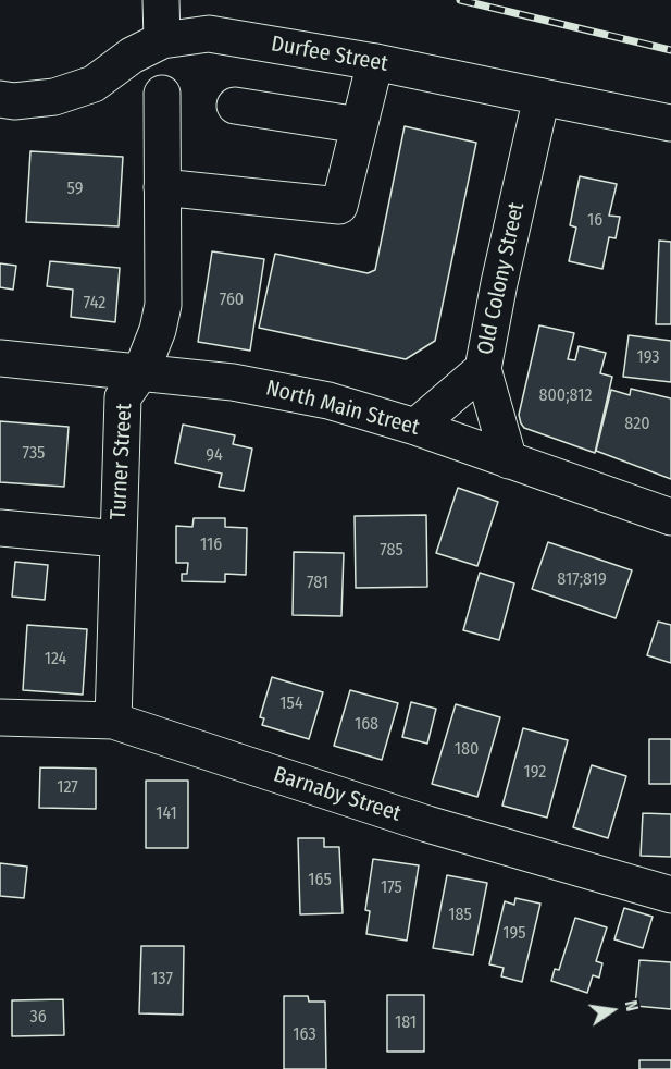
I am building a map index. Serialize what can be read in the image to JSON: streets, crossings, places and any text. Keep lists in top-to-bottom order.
{
  "streets": {
    "main road": [
      "Durfee Street",
      "Old Colony Street",
      "North Main Street",
      "Turner Street",
      "Barnaby Street"
    ]
  },
  "crossings": [
    ["Durfee Street", "Old Colony Street"],
    ["Old Colony Street", "North Main Street"],
    ["North Main Street", "Turner Street"],
    ["Turner Street", "Barnaby Street"]
  ],
  "house_numbers": [
    "59",
    "16",
    "760",
    "742",
    "193",
    "800;812",
    "820",
    "735",
    "94",
    "116",
    "785",
    "817;819",
    "781",
    "124",
    "154",
    "168",
    "180",
    "192",
    "127",
    "141",
    "165",
    "175",
    "185",
    "195",
    "137",
    "36",
    "181",
    "163"
  ],
  "north": "right"
}
